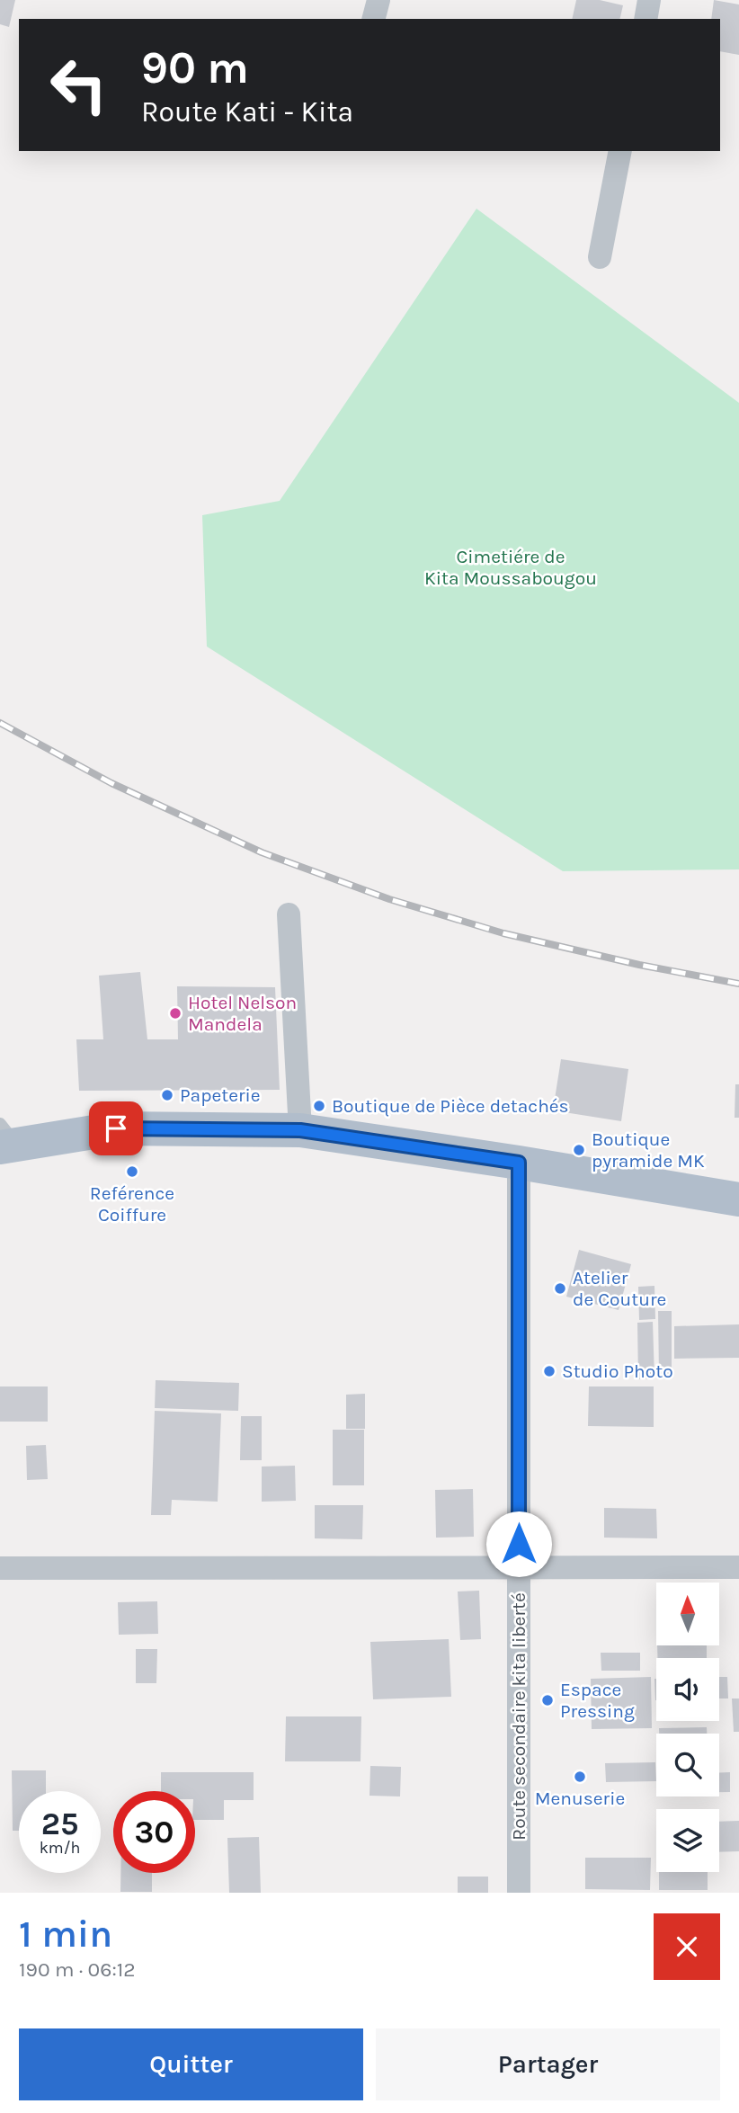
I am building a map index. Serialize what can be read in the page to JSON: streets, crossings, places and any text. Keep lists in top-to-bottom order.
{
  "streets": {
    "street": ["Route secondaire kita liberté"]
  },
  "parks": ["Cimetiére de Kita Moussabougou"],
  "places": [
    "Hotel Nelson Mandela",
    "Papeterie",
    "Boutique de Pièce detachés",
    "Boutique pyramide MK",
    "Reférence Coiffure",
    "Atelier de Couture",
    "Studio Photo",
    "Espace Pressing",
    "Menuserie"
  ],
  "north": "top",
  "page": {
    "turn": ["90 m", "Route Kati - Kita"],
    "speed": "25 km/h",
    "limit": "30",
    "heading": ["1 min", "190 m · 06:12"],
    "buttons": ["Quitter", "Partager"]
  }
}
